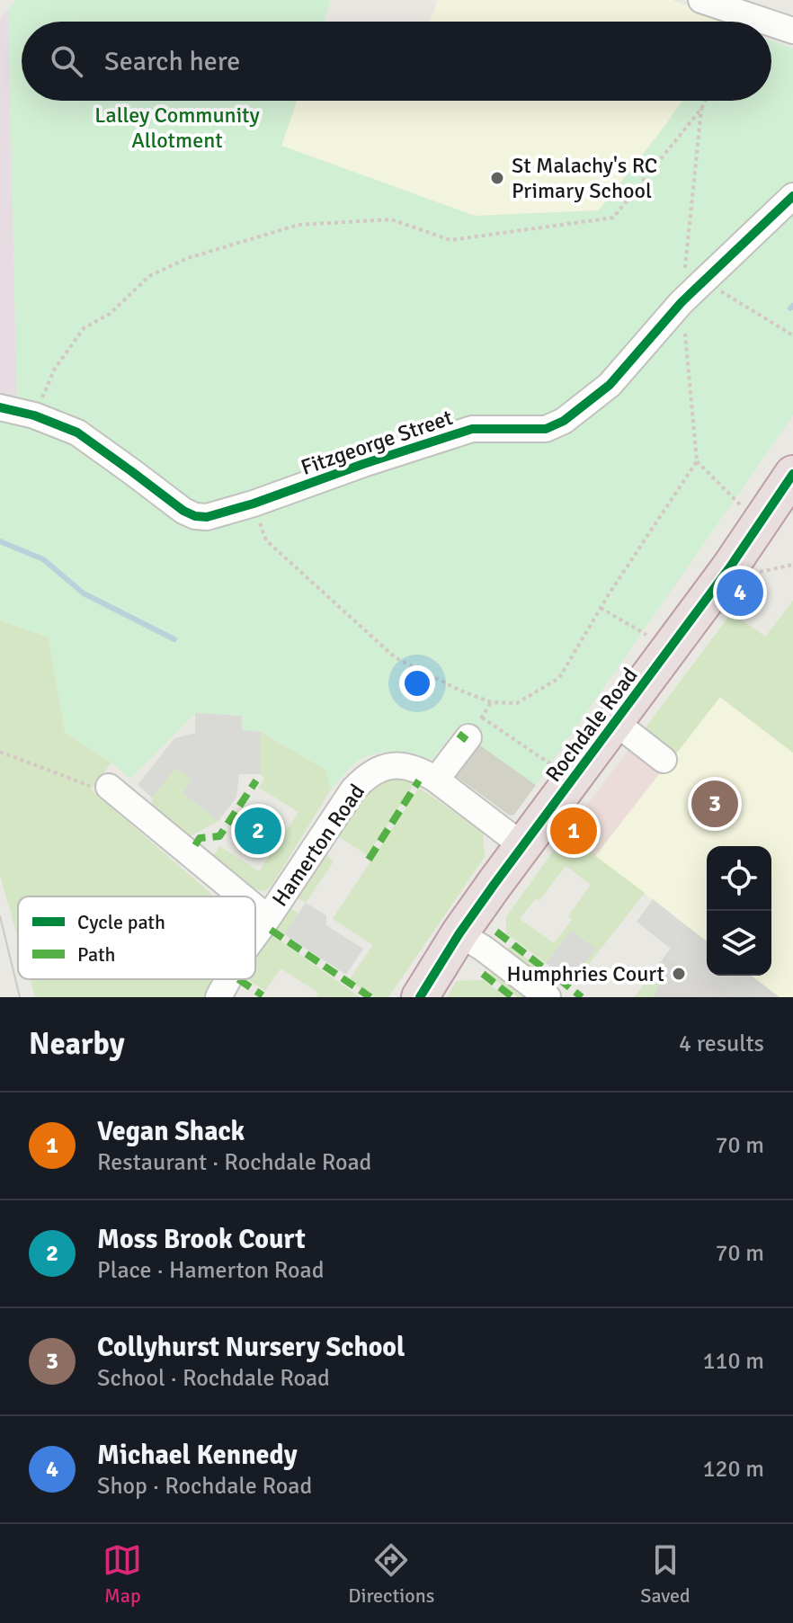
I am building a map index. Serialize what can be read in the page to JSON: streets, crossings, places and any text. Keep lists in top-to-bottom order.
{
  "streets": {
    "highway": ["Rochdale Road"],
    "street": ["Fitzgeorge Street", "Hamerton Road"]
  },
  "crossings": [
    ["Rochdale Road", "Hamerton Road"]
  ],
  "parks": ["Lalley Community Allotment"],
  "places": ["St Malachy's RC Primary School", "Humphries Court"],
  "legend": ["Cycle path", "Path"],
  "page": {
    "search": "Search here",
    "pins": [
      "4",
      "3",
      "1",
      "2"
    ],
    "heading": ["Nearby", "4 results"],
    "list": [
      {
        "mark": "1",
        "name": "Vegan Shack",
        "note": "Restaurant · Rochdale Road",
        "value": "70 m"
      },
      {
        "mark": "2",
        "name": "Moss Brook Court",
        "note": "Place · Hamerton Road",
        "value": "70 m"
      },
      {
        "mark": "3",
        "name": "Collyhurst Nursery School",
        "note": "School · Rochdale Road",
        "value": "110 m"
      },
      {
        "mark": "4",
        "name": "Michael Kennedy",
        "note": "Shop · Rochdale Road",
        "value": "120 m"
      }
    ],
    "nav": ["Map", "Directions", "Saved"]
  }
}
